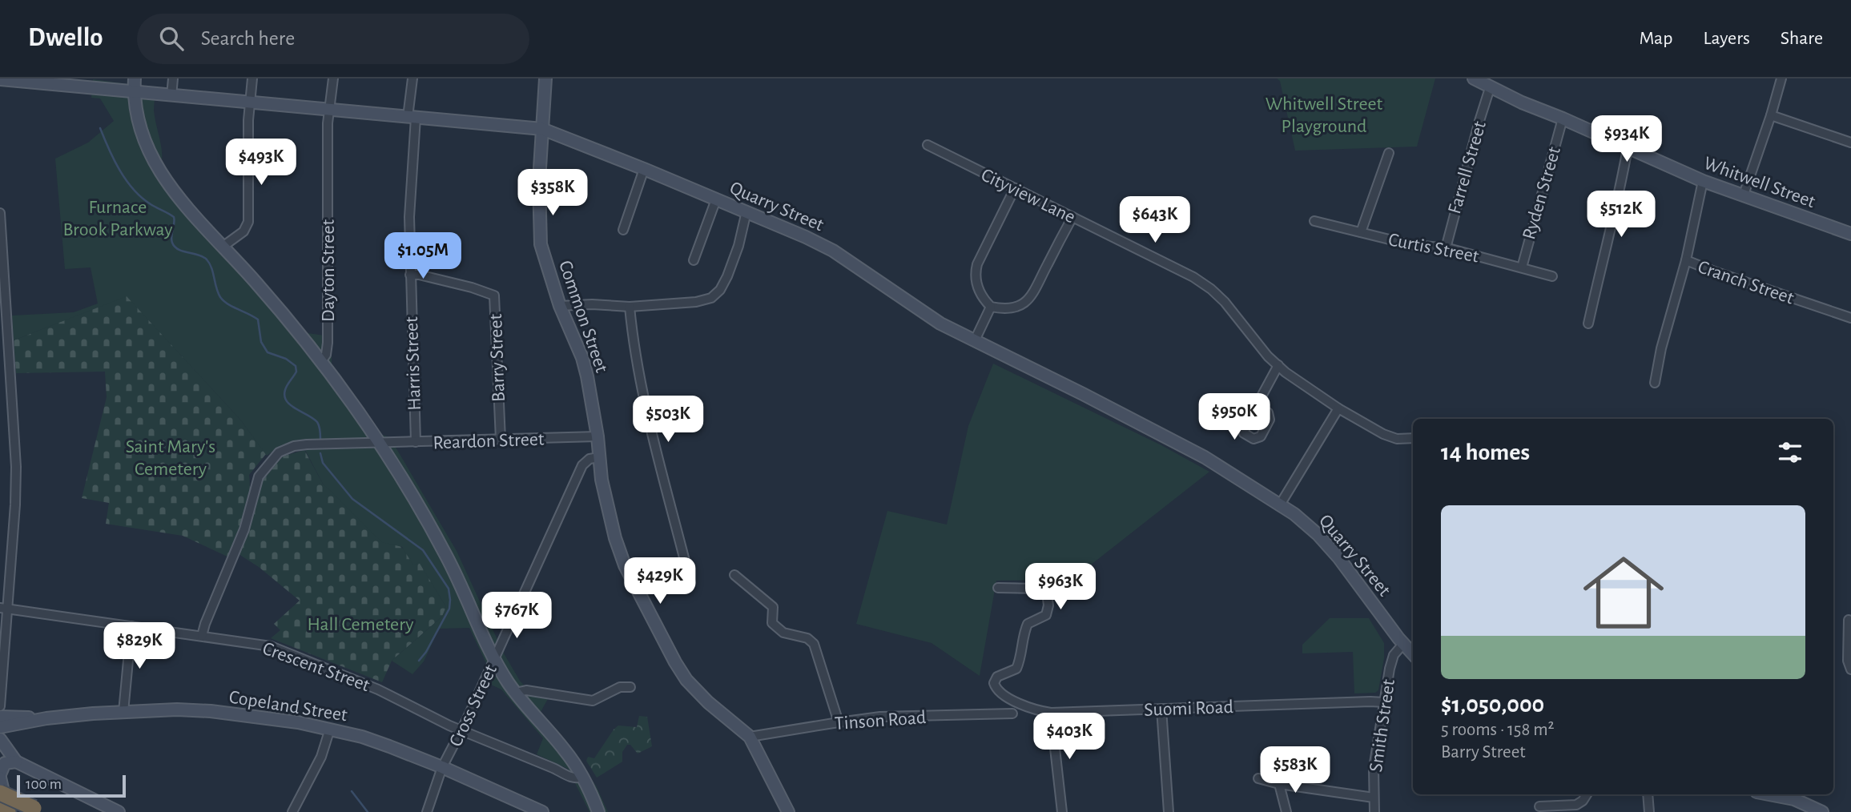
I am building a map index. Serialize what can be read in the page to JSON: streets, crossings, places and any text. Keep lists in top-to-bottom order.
{
  "streets": {
    "main road": [
      "Whitwell Street",
      "Quarry Street",
      "Common Street",
      "Copeland Street"
    ],
    "street": [
      "Farrell Street",
      "Ryden Street",
      "Cityview Lane",
      "Curtis Street",
      "Dayton Street",
      "Cranch Street",
      "Barry Street",
      "Harris Street",
      "Reardon Street",
      "Crescent Street",
      "Cross Street",
      "Suomi Road",
      "Tinson Road",
      "Smith Street"
    ]
  },
  "crossings": [
    ["Farrell Street", "Whitwell Street"],
    ["Farrell Street", "Curtis Street"],
    ["Whitwell Street", "Ryden Street"],
    ["Whitwell Street", "Cranch Street"],
    ["Ryden Street", "Curtis Street"],
    ["Quarry Street", "Dayton Street"],
    ["Quarry Street", "Common Street"],
    ["Quarry Street", "Harris Street"],
    ["Quarry Street", "Smith Street"],
    ["Common Street", "Reardon Street"],
    ["Common Street", "Cross Street"],
    ["Common Street", "Tinson Road"],
    ["Barry Street", "Harris Street"],
    ["Barry Street", "Reardon Street"],
    ["Harris Street", "Reardon Street"],
    ["Reardon Street", "Crescent Street"],
    ["Crescent Street", "Cross Street"],
    ["Copeland Street", "Cross Street"],
    ["Suomi Road", "Smith Street"]
  ],
  "parks": [
    "Whitwell Street Playground",
    "Furnace Brook Parkway",
    "Saint Mary's Cemetery",
    "Hall Cemetery"
  ],
  "scale_bar": "100 m",
  "page": {
    "header": "Dwello",
    "search": "Search here",
    "nav": ["Map", "Layers", "Share"],
    "price": [
      "$934K",
      "$493K",
      "$358K",
      "$512K",
      "$643K",
      "$1.05M",
      "$950K",
      "$503K",
      "$429K",
      "$963K",
      "$767K",
      "$829K",
      "$403K",
      "$583K"
    ],
    "heading": "14 homes",
    "list": [
      {
        "name": "$1,050,000",
        "note": "5 rooms · 158 m² · Barry Street"
      }
    ],
    "scale": "100 m"
  }
}
